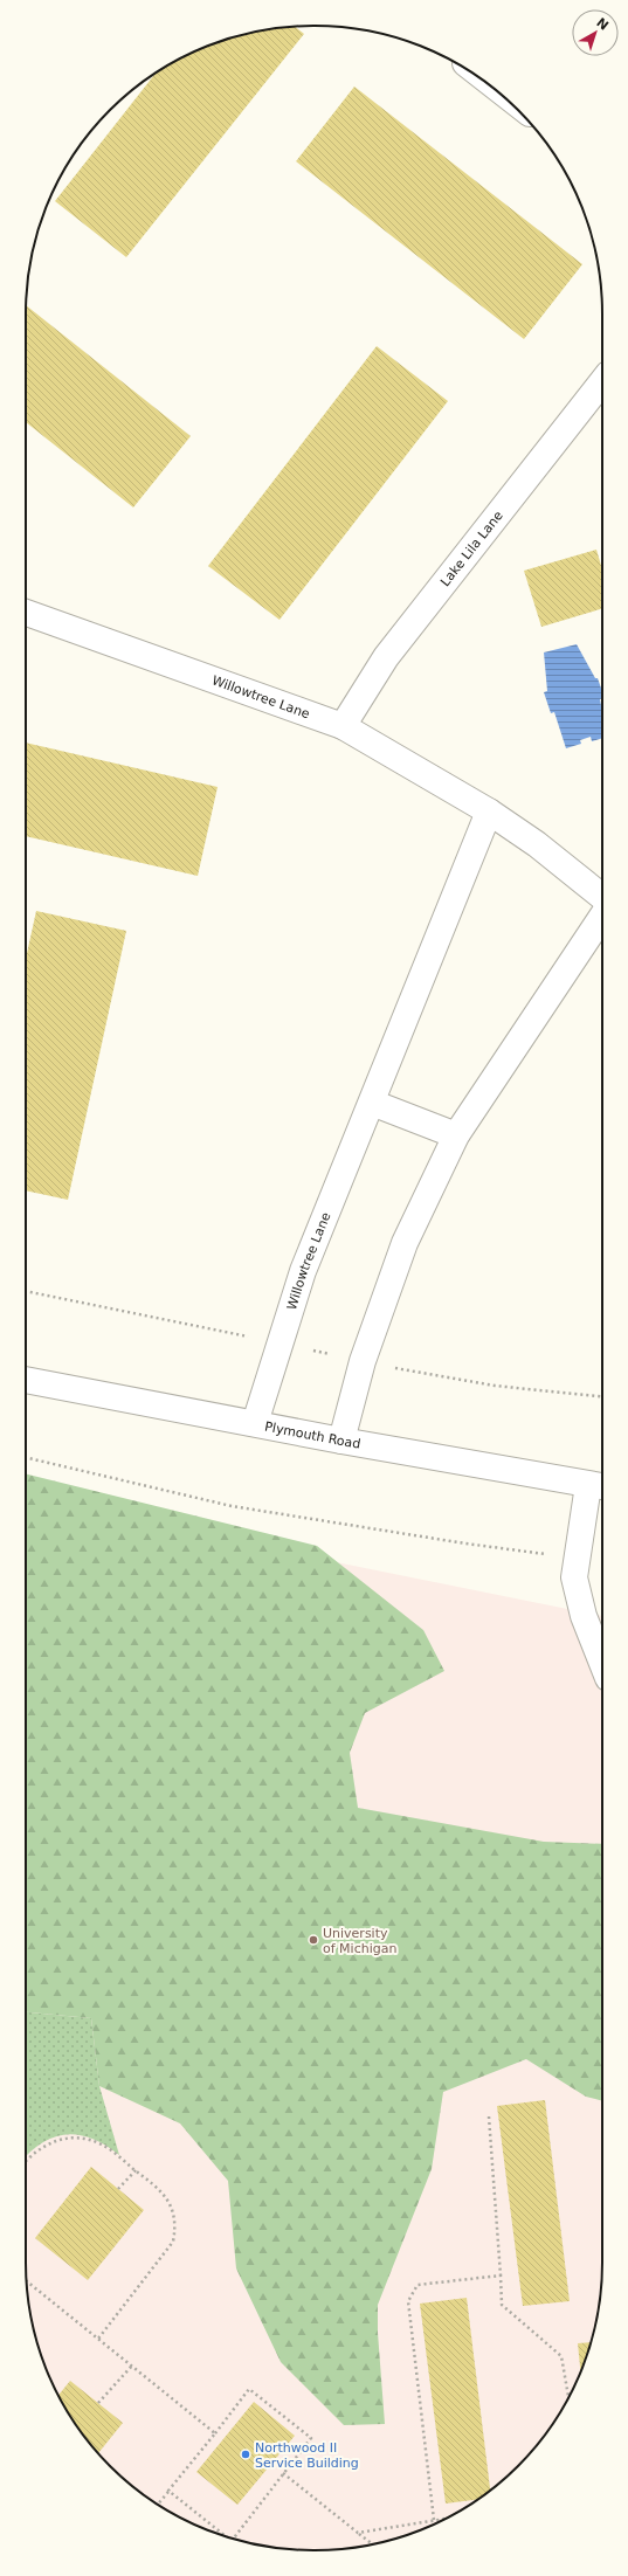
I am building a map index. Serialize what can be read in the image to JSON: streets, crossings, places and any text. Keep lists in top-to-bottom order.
{
  "streets": {
    "street": ["Lake Lila Lane", "Willowtree Lane", "Plymouth Road"]
  },
  "crossings": [
    ["Lake Lila Lane", "Willowtree Lane"],
    ["Willowtree Lane", "Plymouth Road"]
  ],
  "places": ["University of Michigan", "Northwood II Service Building"],
  "north": "top right"
}
